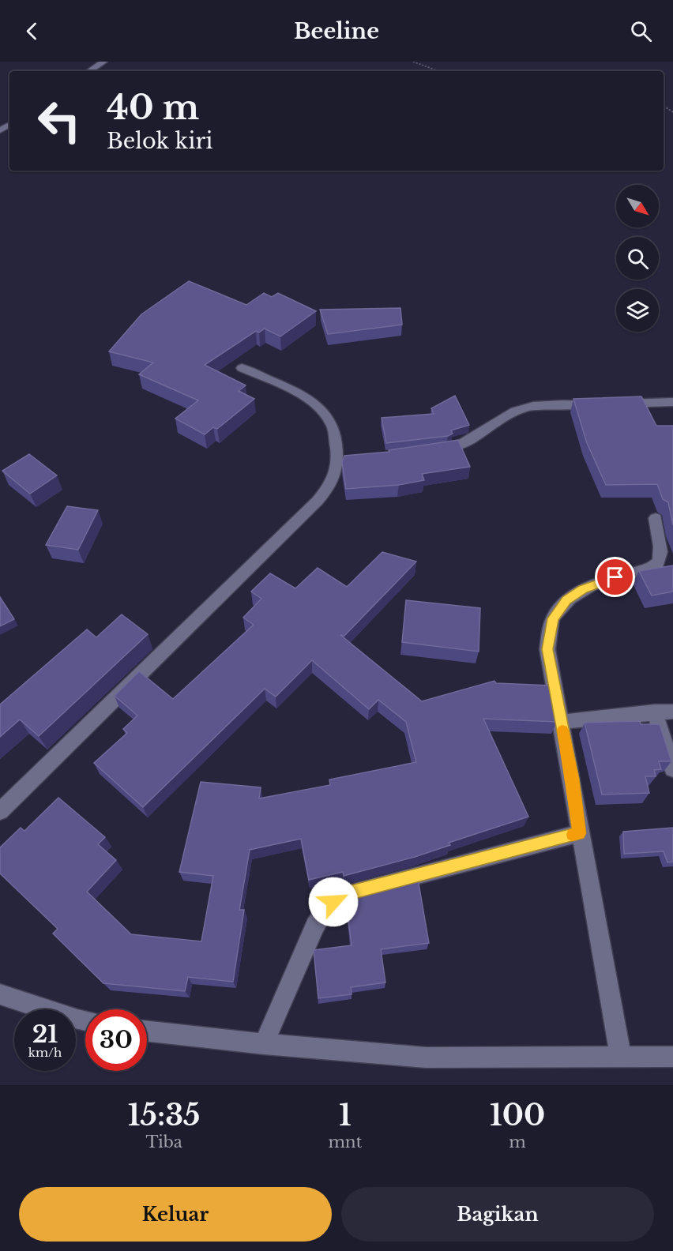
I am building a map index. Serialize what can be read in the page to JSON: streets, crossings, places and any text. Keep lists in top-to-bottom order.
{
  "north": "bottom right",
  "page": {
    "header": "Beeline",
    "turn": ["40 m", "Belok kiri"],
    "speed": "21 km/h",
    "limit": "30",
    "eta": [
      "15:35",
      "Tiba",
      "1",
      "mnt",
      "100",
      "m"
    ],
    "buttons": ["Keluar", "Bagikan"]
  }
}
